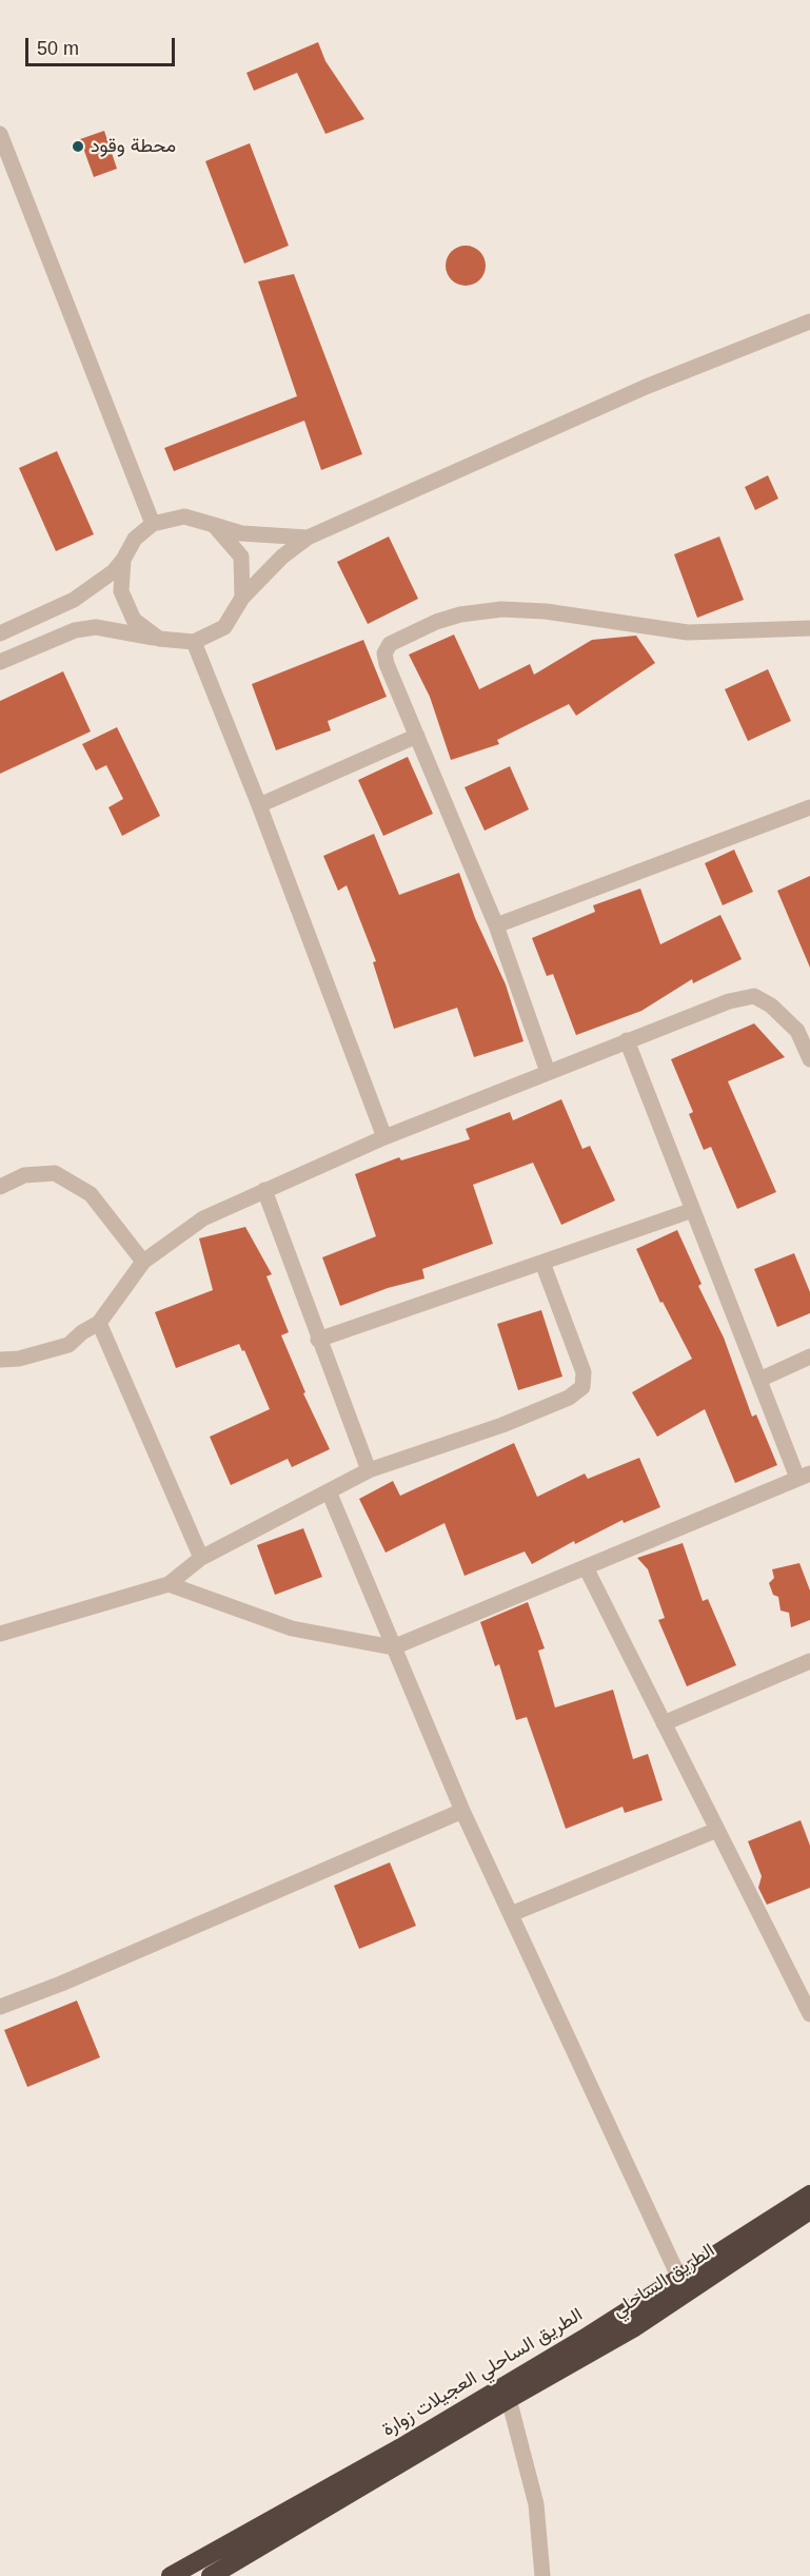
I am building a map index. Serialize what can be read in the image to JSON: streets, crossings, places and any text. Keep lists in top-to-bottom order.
{
  "streets": {
    "highway": ["الطريق الساحلي", "الطريق الساحلي العجيلات زوارة"]
  },
  "crossings": [
    ["الطريق الساحلي", "الطريق الساحلي العجيلات زوارة"]
  ],
  "places": ["محطة وقود"],
  "scale_bar": "50 m"
}
